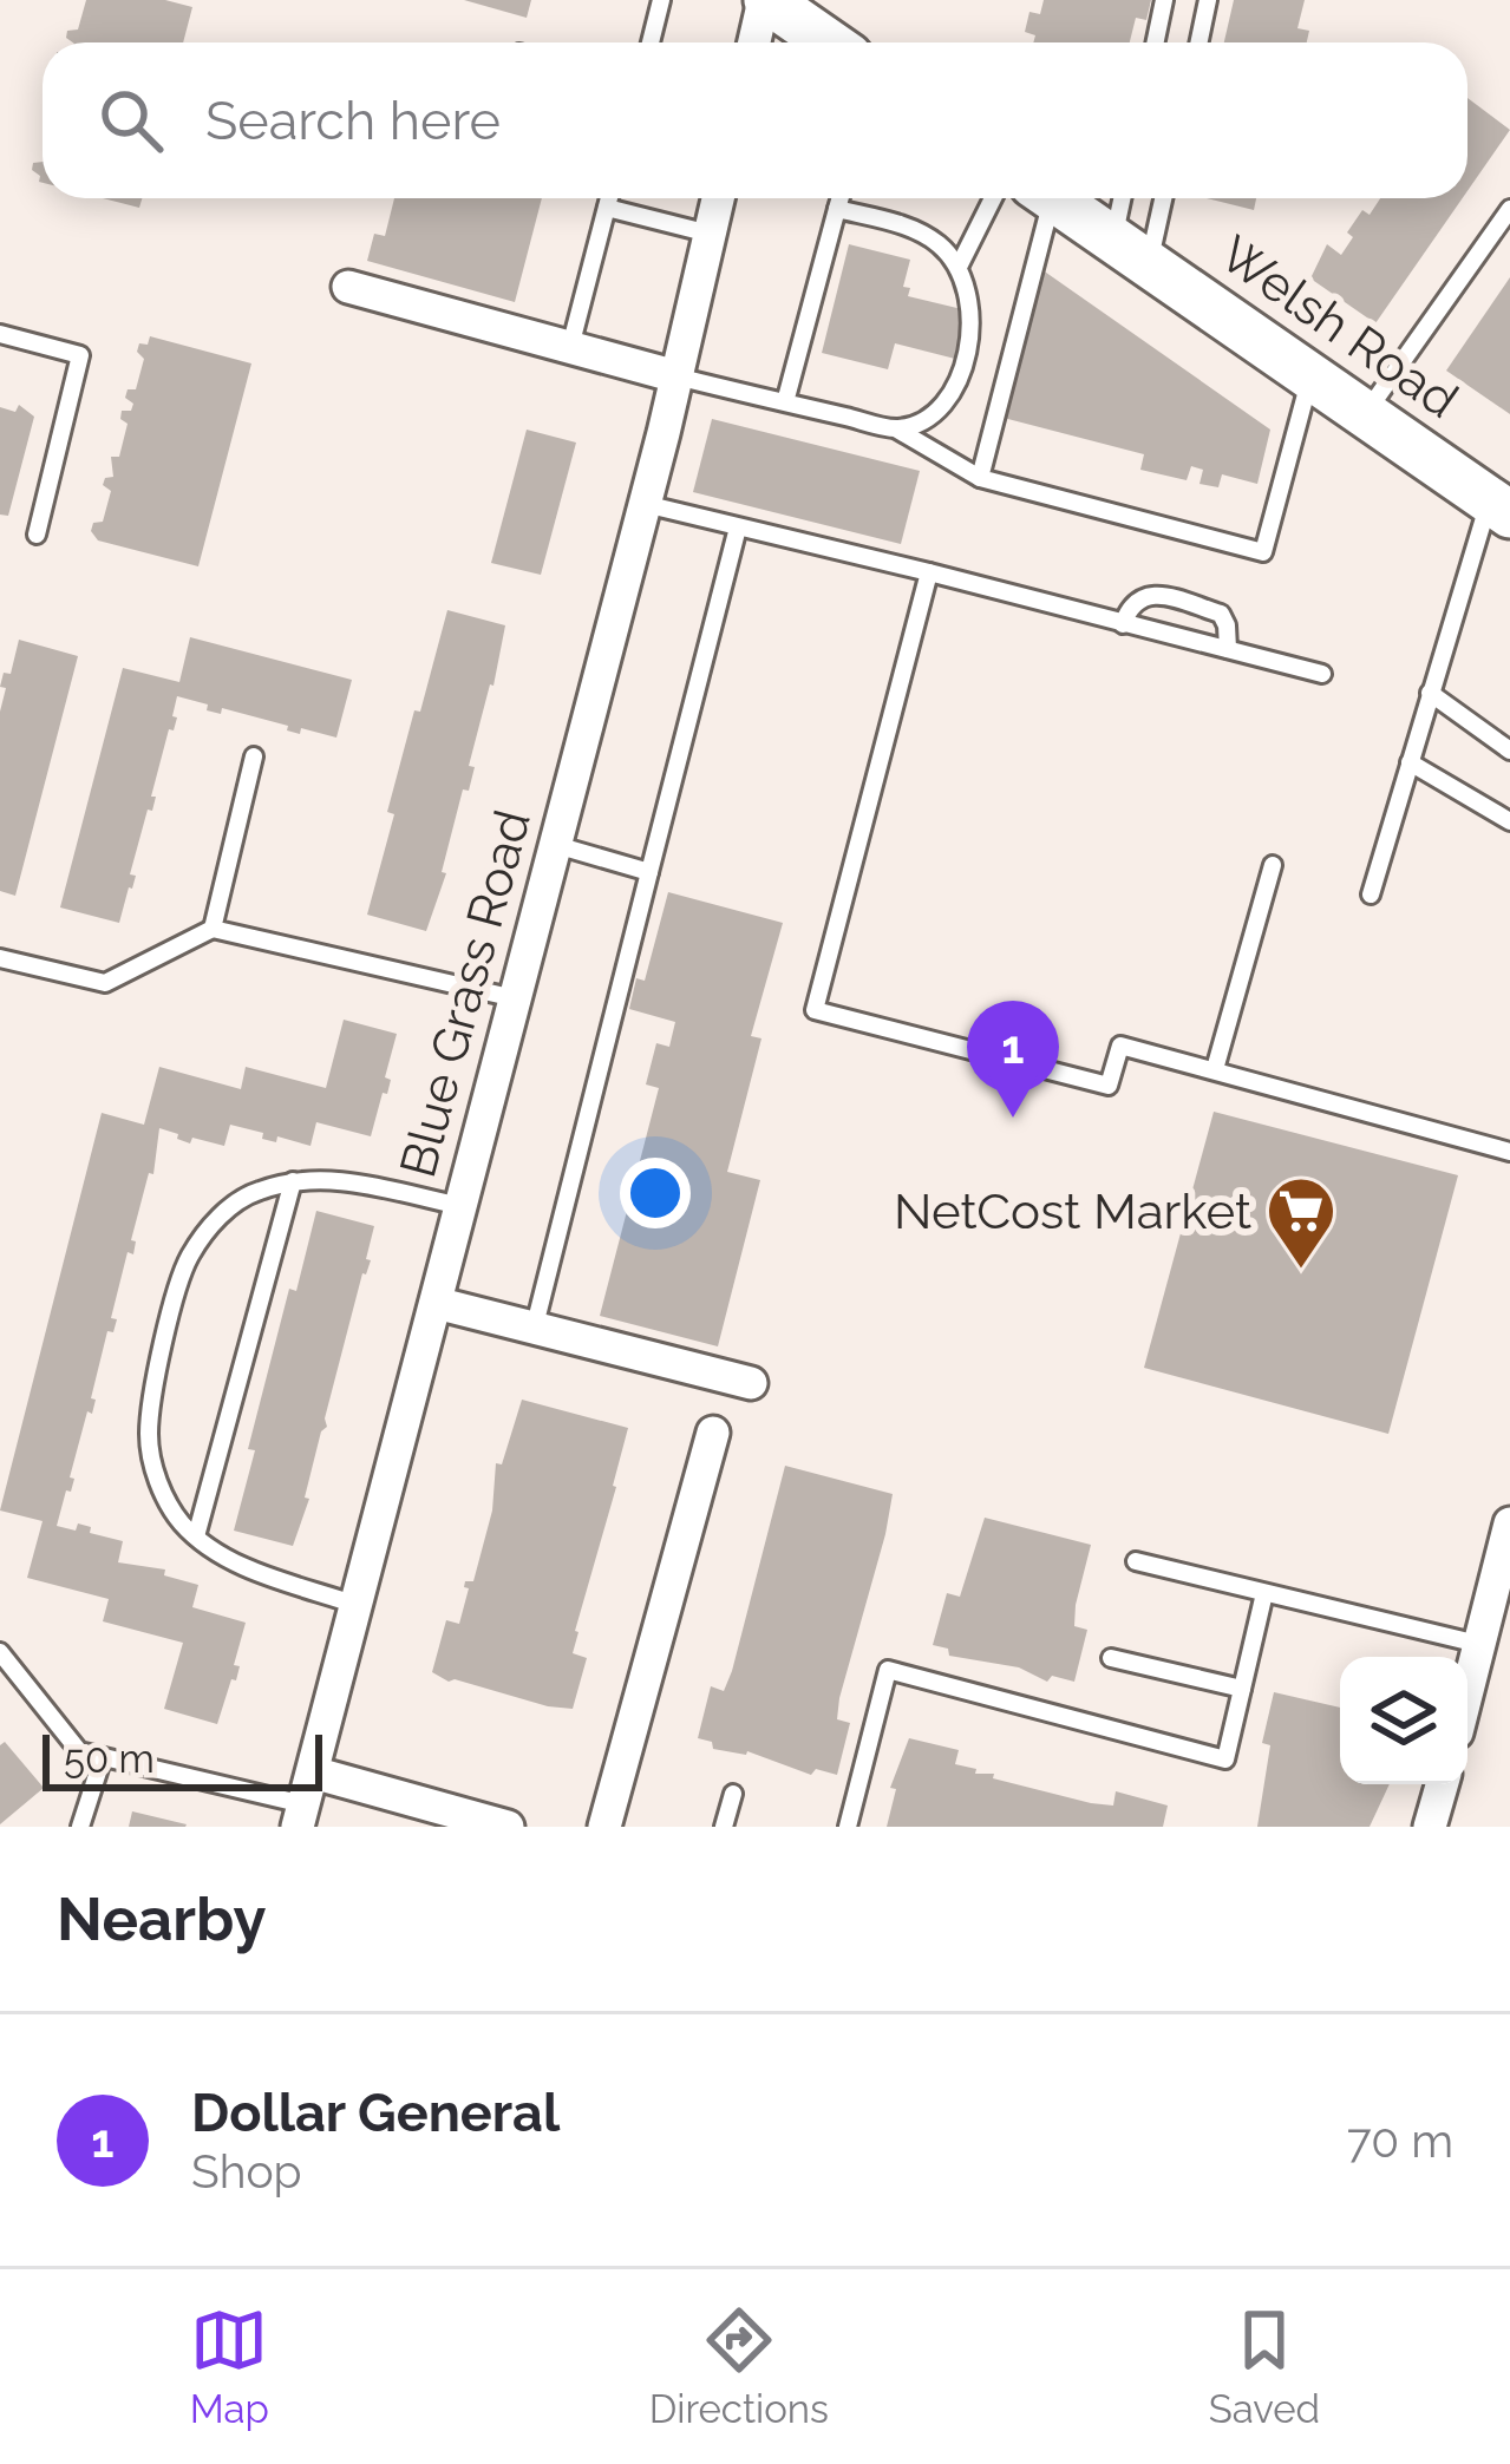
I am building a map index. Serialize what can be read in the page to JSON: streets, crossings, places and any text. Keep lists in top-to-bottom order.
{
  "streets": {
    "street": ["Welsh Road", "Blue Grass Road"]
  },
  "places": {
    "supermarket": ["NetCost Market"]
  },
  "scale_bar": "50 m",
  "page": {
    "search": "Search here",
    "pins": "1",
    "scale": "50 m",
    "heading": "Nearby",
    "list": [
      {
        "mark": "1",
        "name": "Dollar General",
        "note": "Shop",
        "value": "70 m"
      }
    ],
    "nav": ["Map", "Directions", "Saved"]
  }
}
